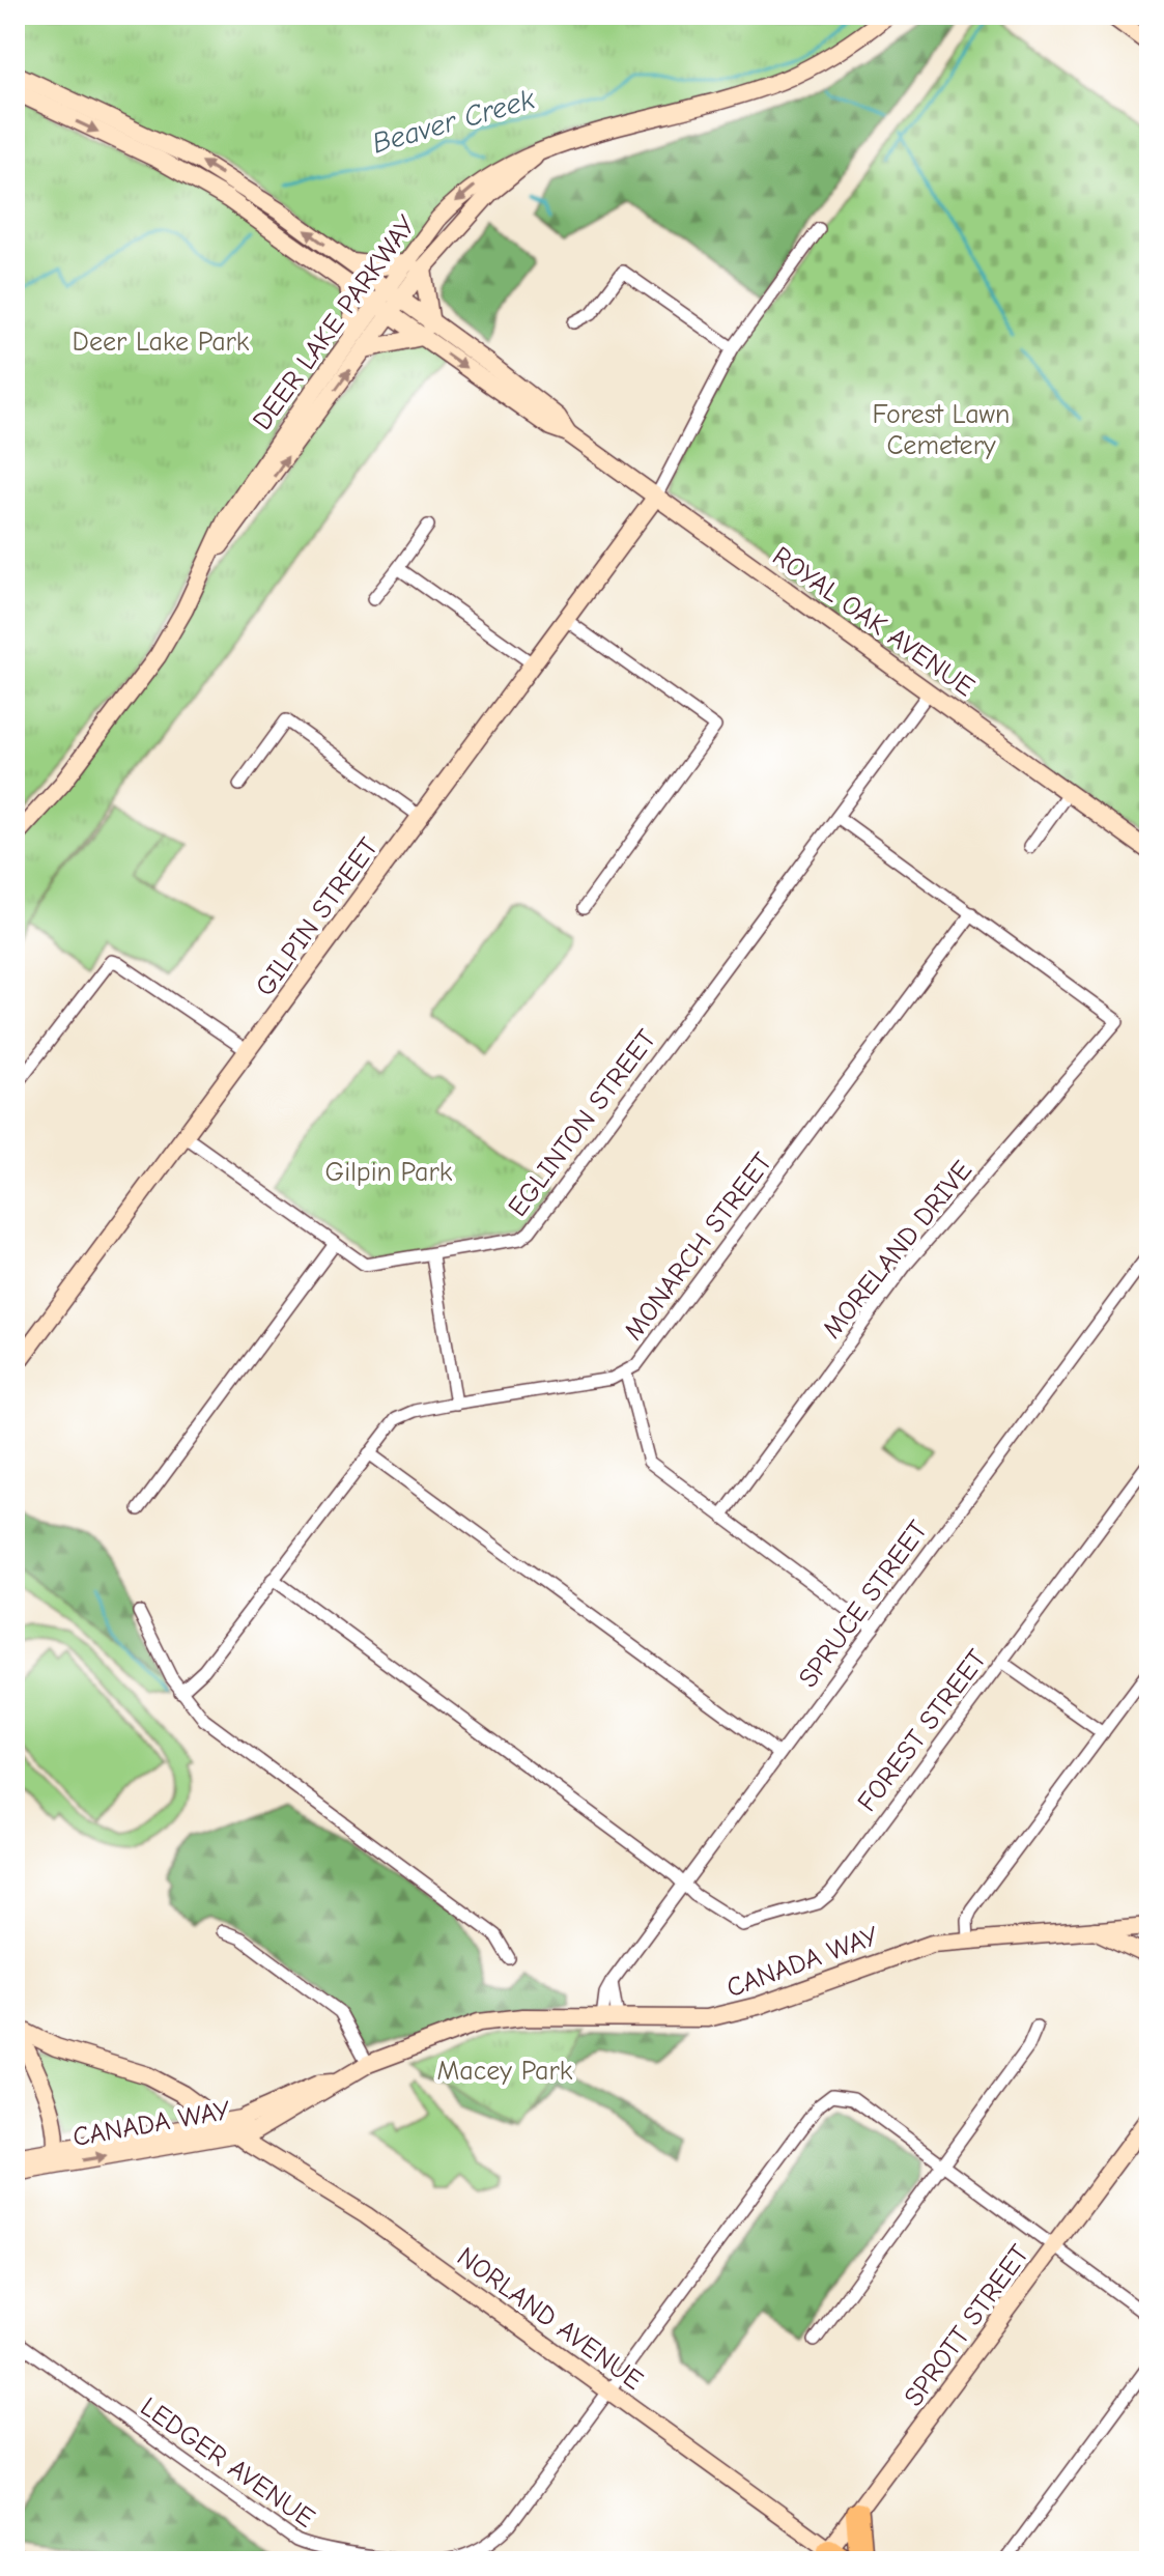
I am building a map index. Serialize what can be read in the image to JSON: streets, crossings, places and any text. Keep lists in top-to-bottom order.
{
  "streets": {
    "main road": [
      "DEER LAKE PARKWAY",
      "ROYAL OAK AVENUE",
      "GILPIN STREET",
      "CANADA WAY",
      "NORLAND AVENUE",
      "SPROTT STREET"
    ],
    "street": [
      "EGLINTON STREET",
      "MONARCH STREET",
      "MORELAND DRIVE",
      "SPRUCE STREET",
      "FOREST STREET",
      "LEDGER AVENUE"
    ]
  },
  "crossings": [
    ["DEER LAKE PARKWAY", "ROYAL OAK AVENUE"],
    ["ROYAL OAK AVENUE", "GILPIN STREET"],
    ["ROYAL OAK AVENUE", "EGLINTON STREET"],
    ["GILPIN STREET", "EGLINTON STREET"],
    ["MONARCH STREET", "MORELAND DRIVE"],
    ["SPRUCE STREET", "FOREST STREET"],
    ["SPRUCE STREET", "CANADA WAY"],
    ["CANADA WAY", "NORLAND AVENUE"],
    ["NORLAND AVENUE", "SPROTT STREET"],
    ["NORLAND AVENUE", "LEDGER AVENUE"]
  ],
  "water": ["Beaver Creek"],
  "parks": [
    "Deer Lake Park",
    "Forest Lawn Cemetery",
    "Gilpin Park",
    "Macey Park"
  ]
}
